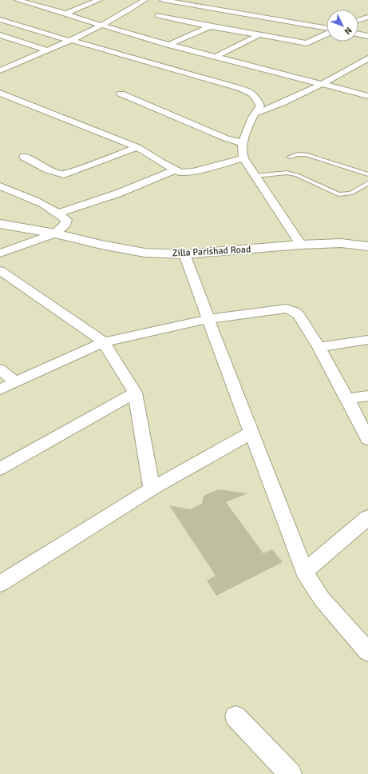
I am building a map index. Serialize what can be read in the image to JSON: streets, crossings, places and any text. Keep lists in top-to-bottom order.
{
  "streets": {
    "main road": ["Zilla Parishad Road"]
  },
  "north": "bottom right"
}
